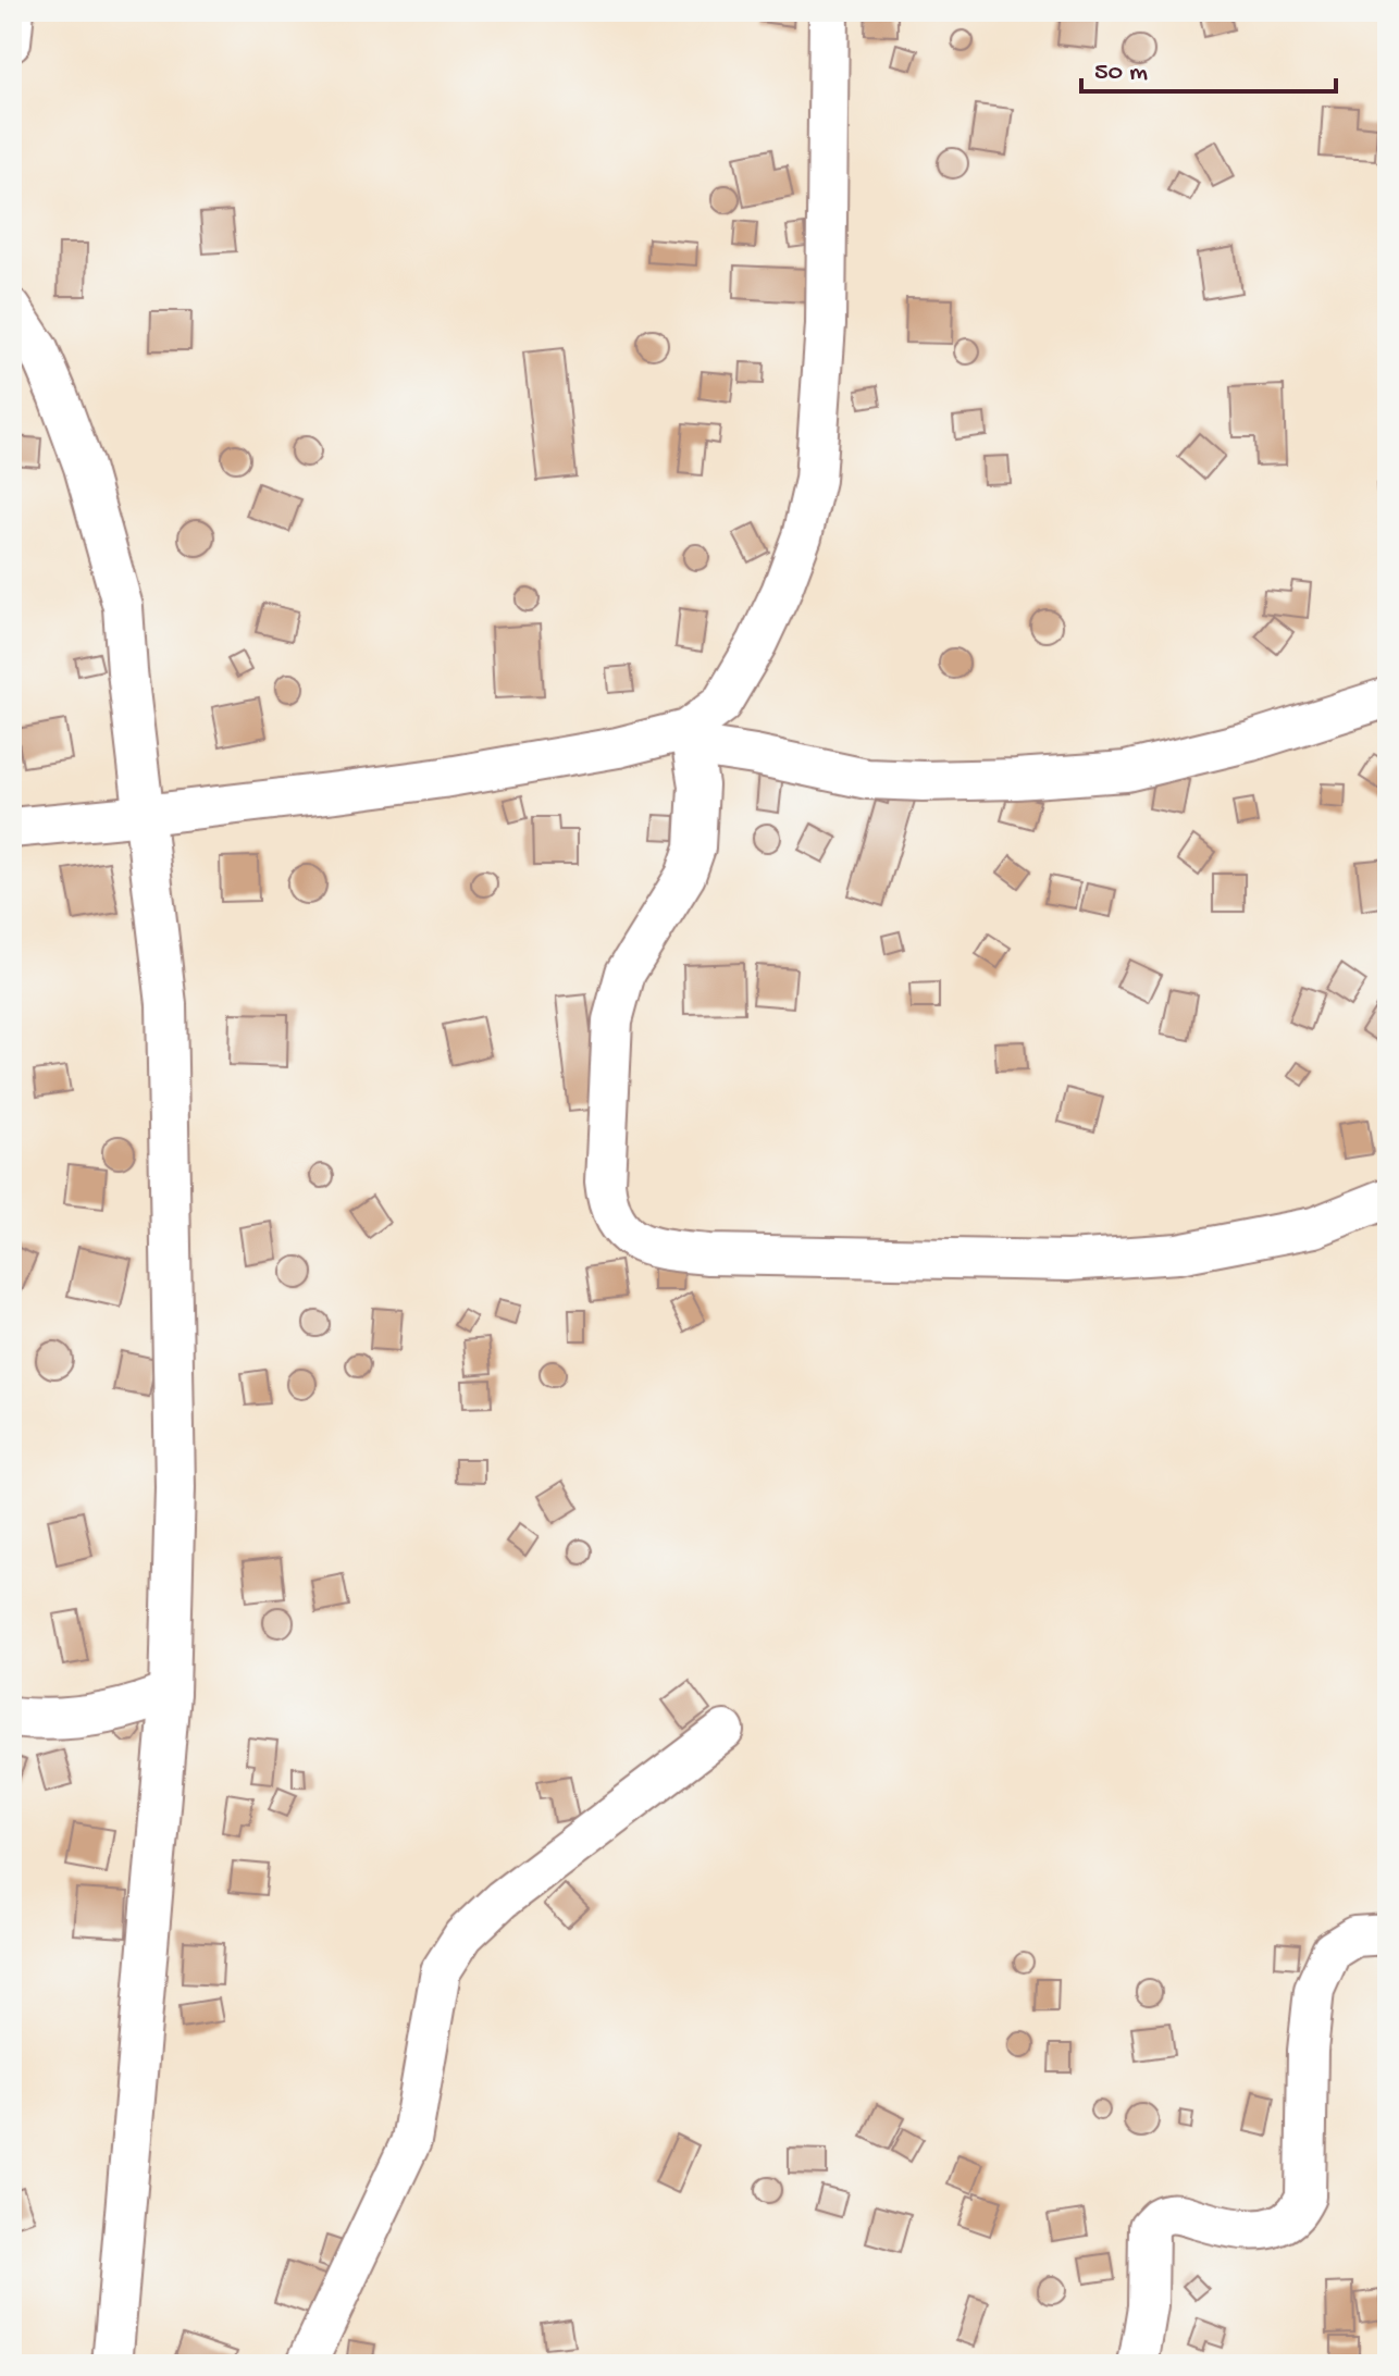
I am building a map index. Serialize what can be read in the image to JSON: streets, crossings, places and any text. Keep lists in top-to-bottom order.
{
  "scale_bar": "50 m"
}
